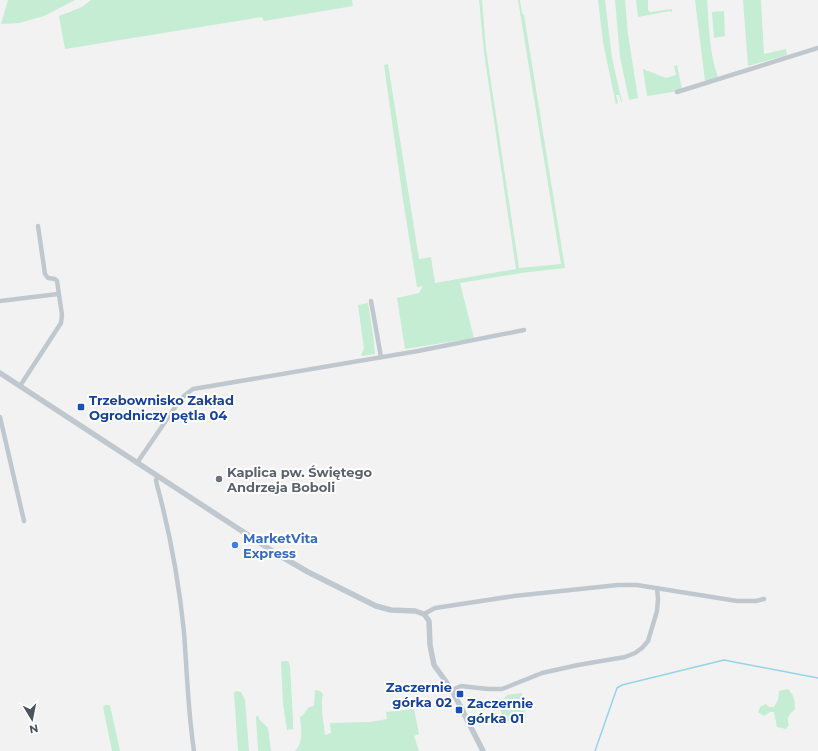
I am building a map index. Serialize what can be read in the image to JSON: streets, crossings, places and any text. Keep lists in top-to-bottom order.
{
  "places": {
    "transit": ["Trzebownisko Zakład Ogrodniczy pętla 04", "Zaczernie górka 02", "Zaczernie górka 01"],
    "other": ["Kaplica pw. Świętego Andrzeja Boboli", "MarketVita Express"]
  },
  "north": "bottom"
}
